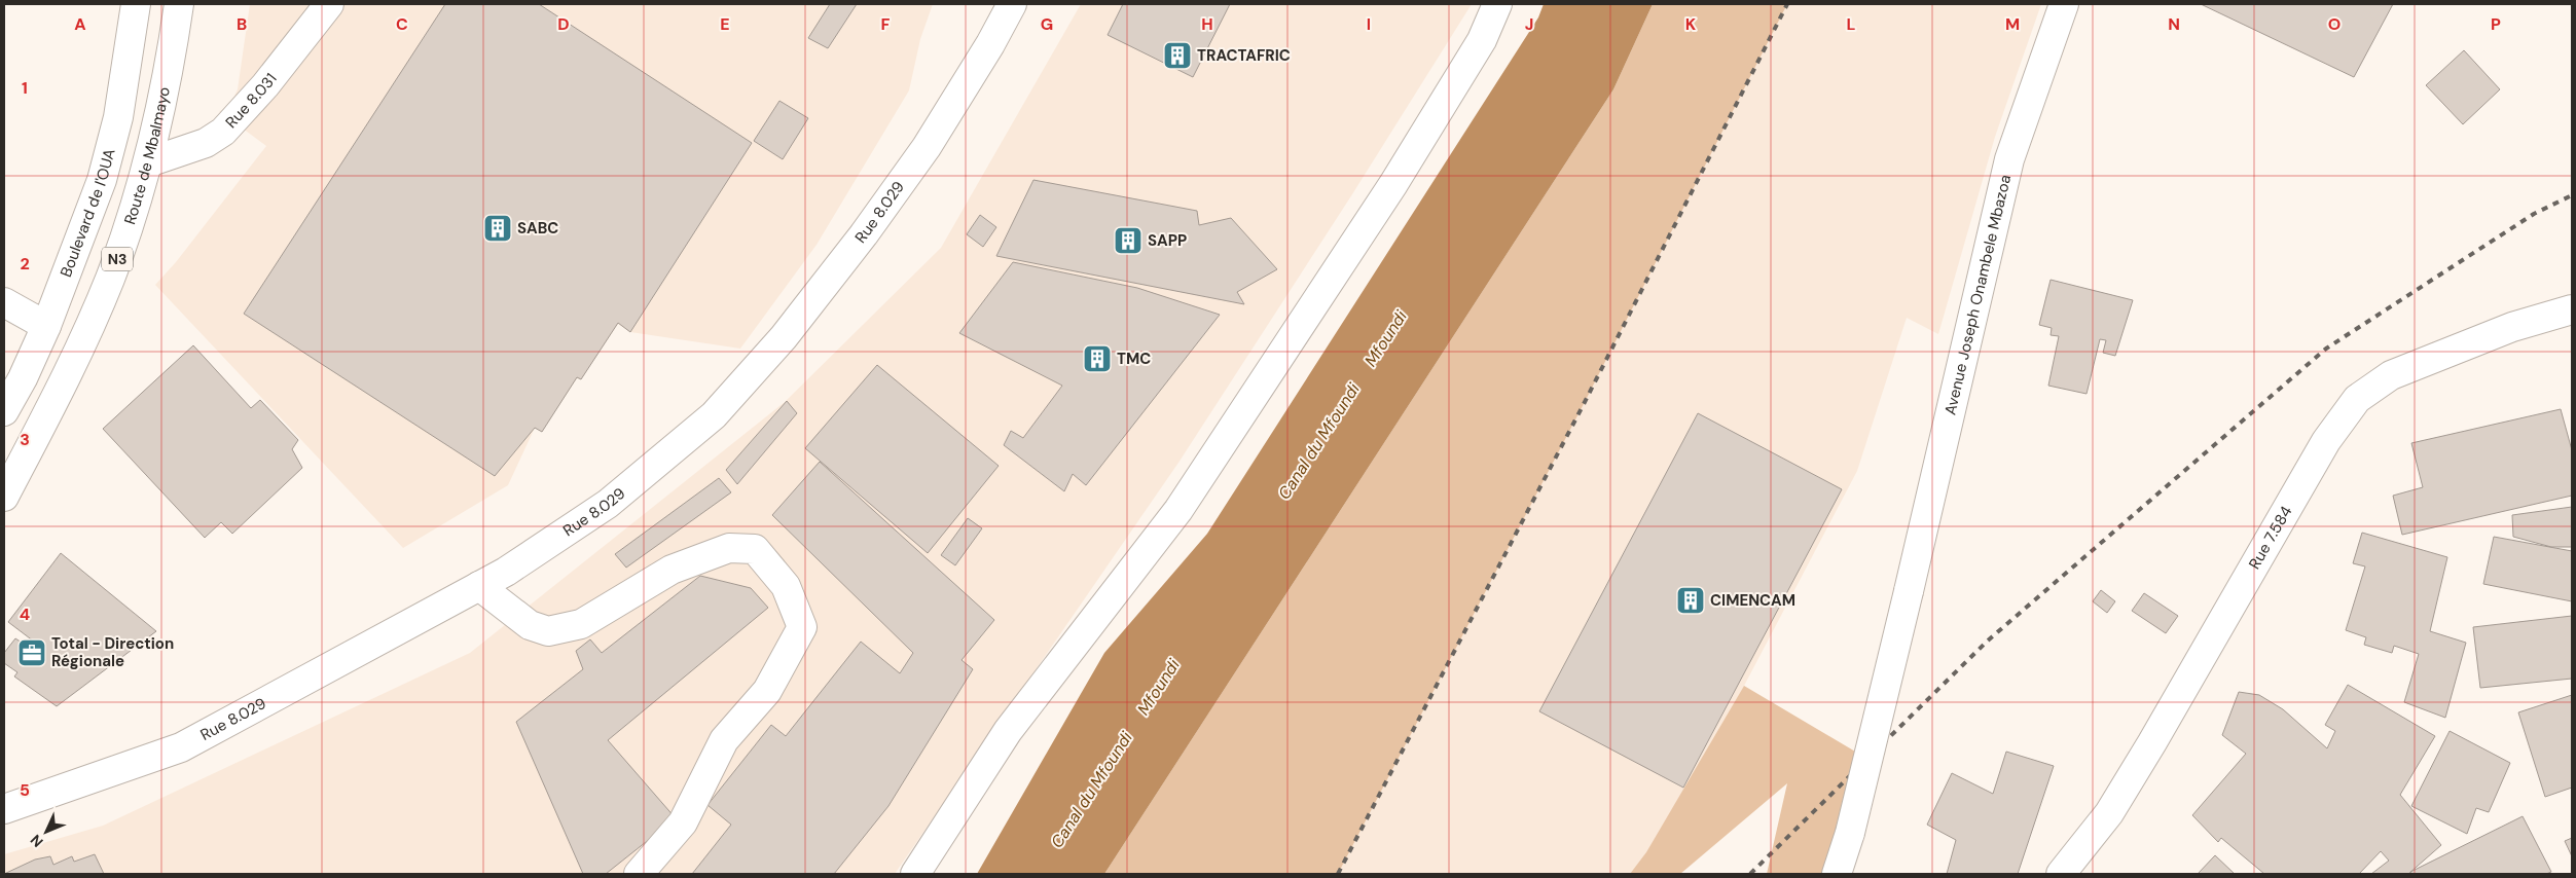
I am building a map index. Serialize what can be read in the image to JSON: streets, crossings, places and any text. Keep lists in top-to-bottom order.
{
  "streets": {
    "main road": [
      "Rue 8.031",
      "Route de Mbalmayo",
      "Rue 8.029",
      "Boulevard de l'OUA",
      "N3",
      "Avenue Joseph Onambele Mbazoa",
      "Rue 7.584"
    ]
  },
  "crossings": [
    ["Rue 8.031", "Route de Mbalmayo"]
  ],
  "water": ["Mfoundi", "Canal du Mfoundi"],
  "places": {
    "building": [
      "TRACTAFRIC",
      "SABC",
      "SAPP",
      "TMC",
      "CIMENCAM"
    ],
    "office": ["Total - Direction Régionale"]
  },
  "north": "bottom left",
  "grid": {
    "columns": [
      "A",
      "B",
      "C",
      "D",
      "E",
      "F",
      "G",
      "H",
      "I",
      "J",
      "K",
      "L",
      "M",
      "N",
      "O",
      "P"
    ],
    "rows": [
      "1",
      "2",
      "3",
      "4",
      "5"
    ]
  }
}
